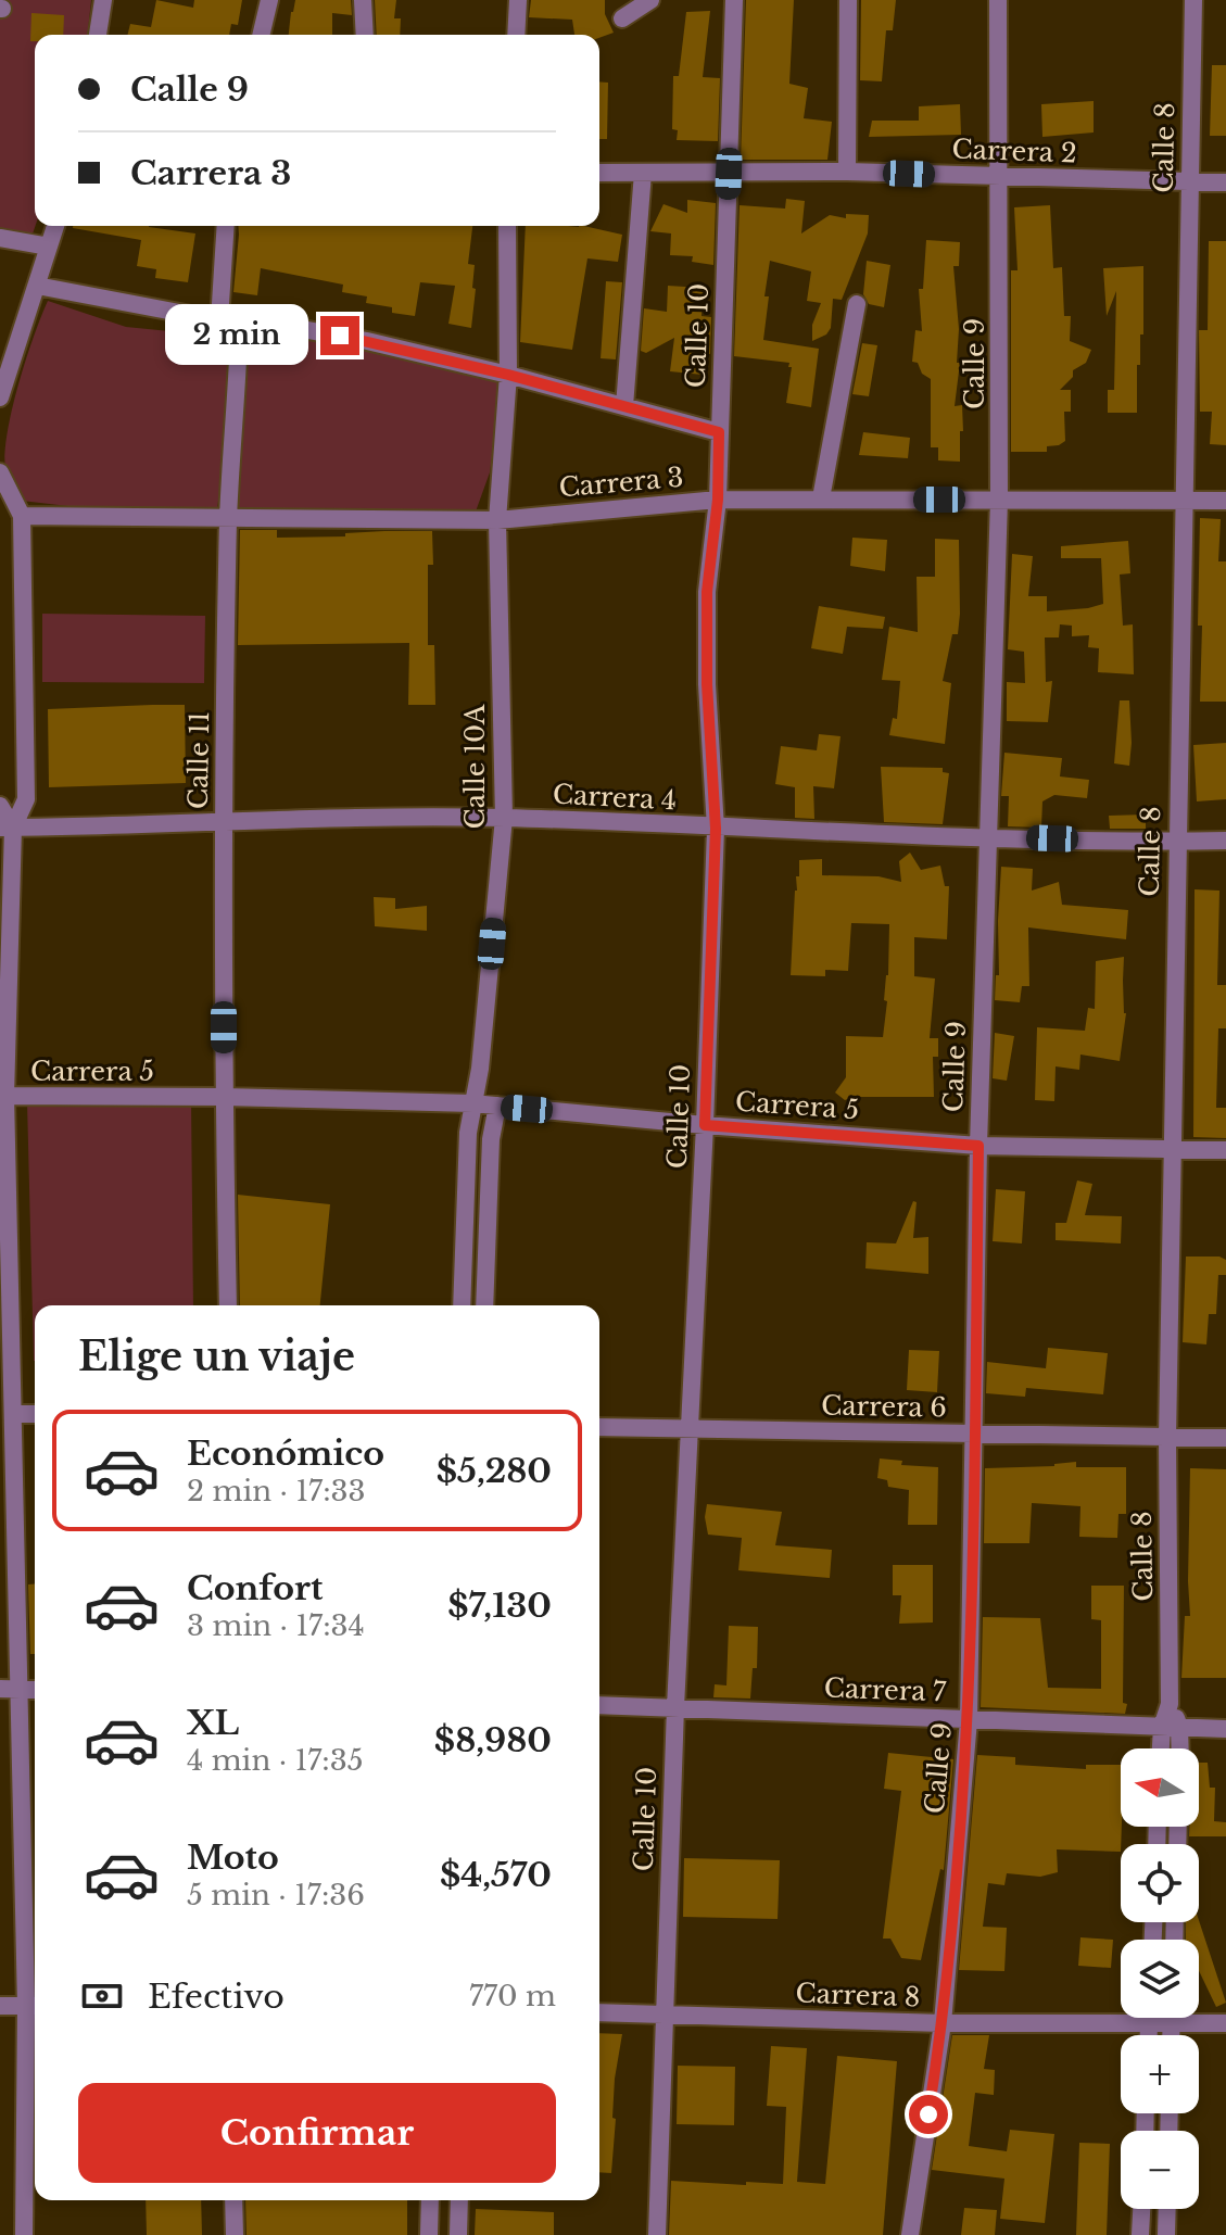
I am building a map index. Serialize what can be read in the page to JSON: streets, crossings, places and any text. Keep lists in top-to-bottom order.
{
  "streets": {
    "street": [
      "Calle 8",
      "Carrera 2",
      "Calle 10",
      "Calle 9",
      "Carrera 3",
      "Calle 11",
      "Calle 10A",
      "Carrera 4",
      "Carrera 5",
      "Carrera 6",
      "Carrera 7",
      "Carrera 8"
    ]
  },
  "crossings": [
    ["Calle 8", "Carrera 2"],
    ["Calle 8", "Carrera 3"],
    ["Calle 8", "Carrera 4"],
    ["Calle 8", "Carrera 5"],
    ["Calle 8", "Carrera 6"],
    ["Calle 8", "Carrera 7"],
    ["Carrera 2", "Calle 10"],
    ["Carrera 2", "Calle 9"],
    ["Calle 10", "Carrera 3"],
    ["Calle 10", "Carrera 4"],
    ["Calle 10", "Carrera 5"],
    ["Calle 10", "Carrera 6"],
    ["Calle 10", "Carrera 7"],
    ["Calle 10", "Carrera 8"],
    ["Calle 9", "Carrera 3"],
    ["Calle 9", "Carrera 4"],
    ["Calle 9", "Carrera 5"],
    ["Calle 9", "Carrera 6"],
    ["Calle 9", "Carrera 7"],
    ["Calle 9", "Carrera 8"],
    ["Carrera 3", "Calle 11"],
    ["Carrera 3", "Calle 10A"],
    ["Calle 11", "Carrera 4"],
    ["Calle 11", "Carrera 5"],
    ["Calle 10A", "Carrera 4"],
    ["Calle 10A", "Carrera 5"]
  ],
  "north": "left",
  "page": {
    "banner": ["Calle 9", "Carrera 3"],
    "bubble": "2 min",
    "heading": "Elige un viaje",
    "list": [
      {
        "name": "Económico",
        "note": "2 min · 17:33",
        "value": "$5,280"
      },
      {
        "name": "Confort",
        "note": "3 min · 17:34",
        "value": "$7,130"
      },
      {
        "name": "XL",
        "note": "4 min · 17:35",
        "value": "$8,980"
      },
      {
        "name": "Moto",
        "note": "5 min · 17:36",
        "value": "$4,570"
      }
    ],
    "map_buttons": ["+", "−"],
    "pay": ["Efectivo", "770 m"],
    "buttons": "Confirmar"
  }
}
